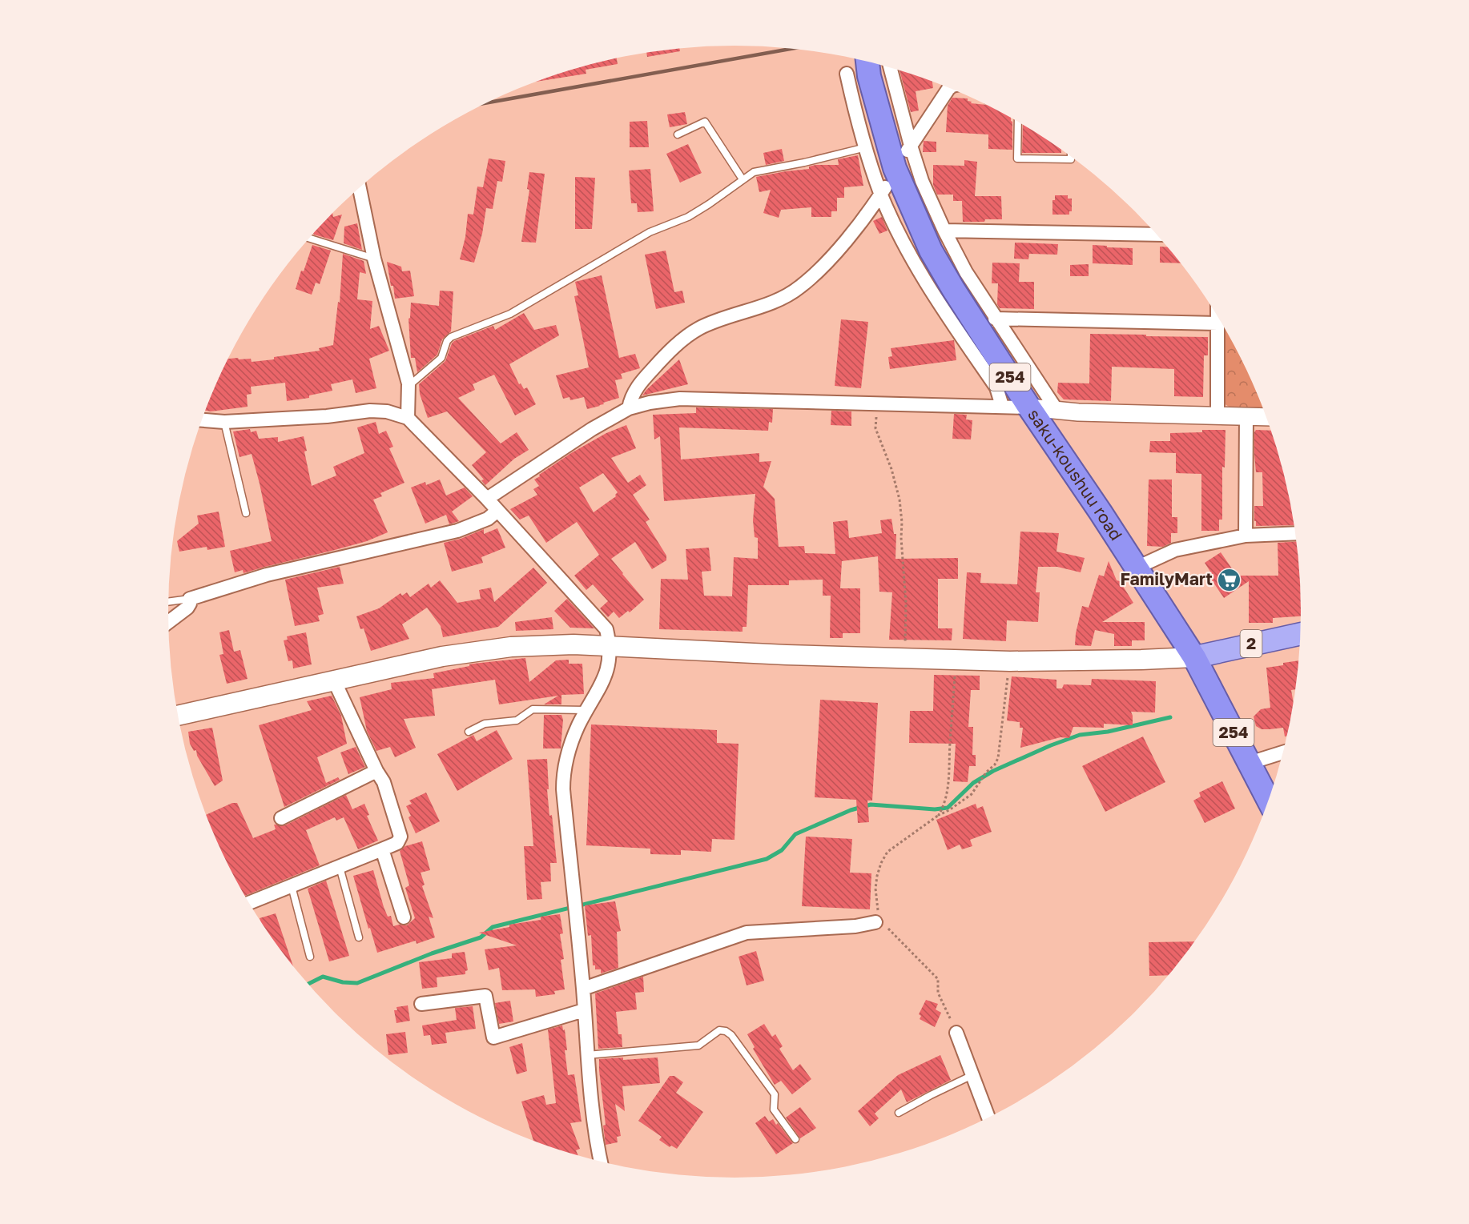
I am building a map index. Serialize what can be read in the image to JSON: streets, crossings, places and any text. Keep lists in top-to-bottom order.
{
  "streets": {
    "highway": ["254", "saku-koushuu road"],
    "main road": ["2"]
  },
  "crossings": [
    ["saku-koushuu road", "2"]
  ],
  "places": {
    "supermarket": ["FamilyMart"]
  }
}
